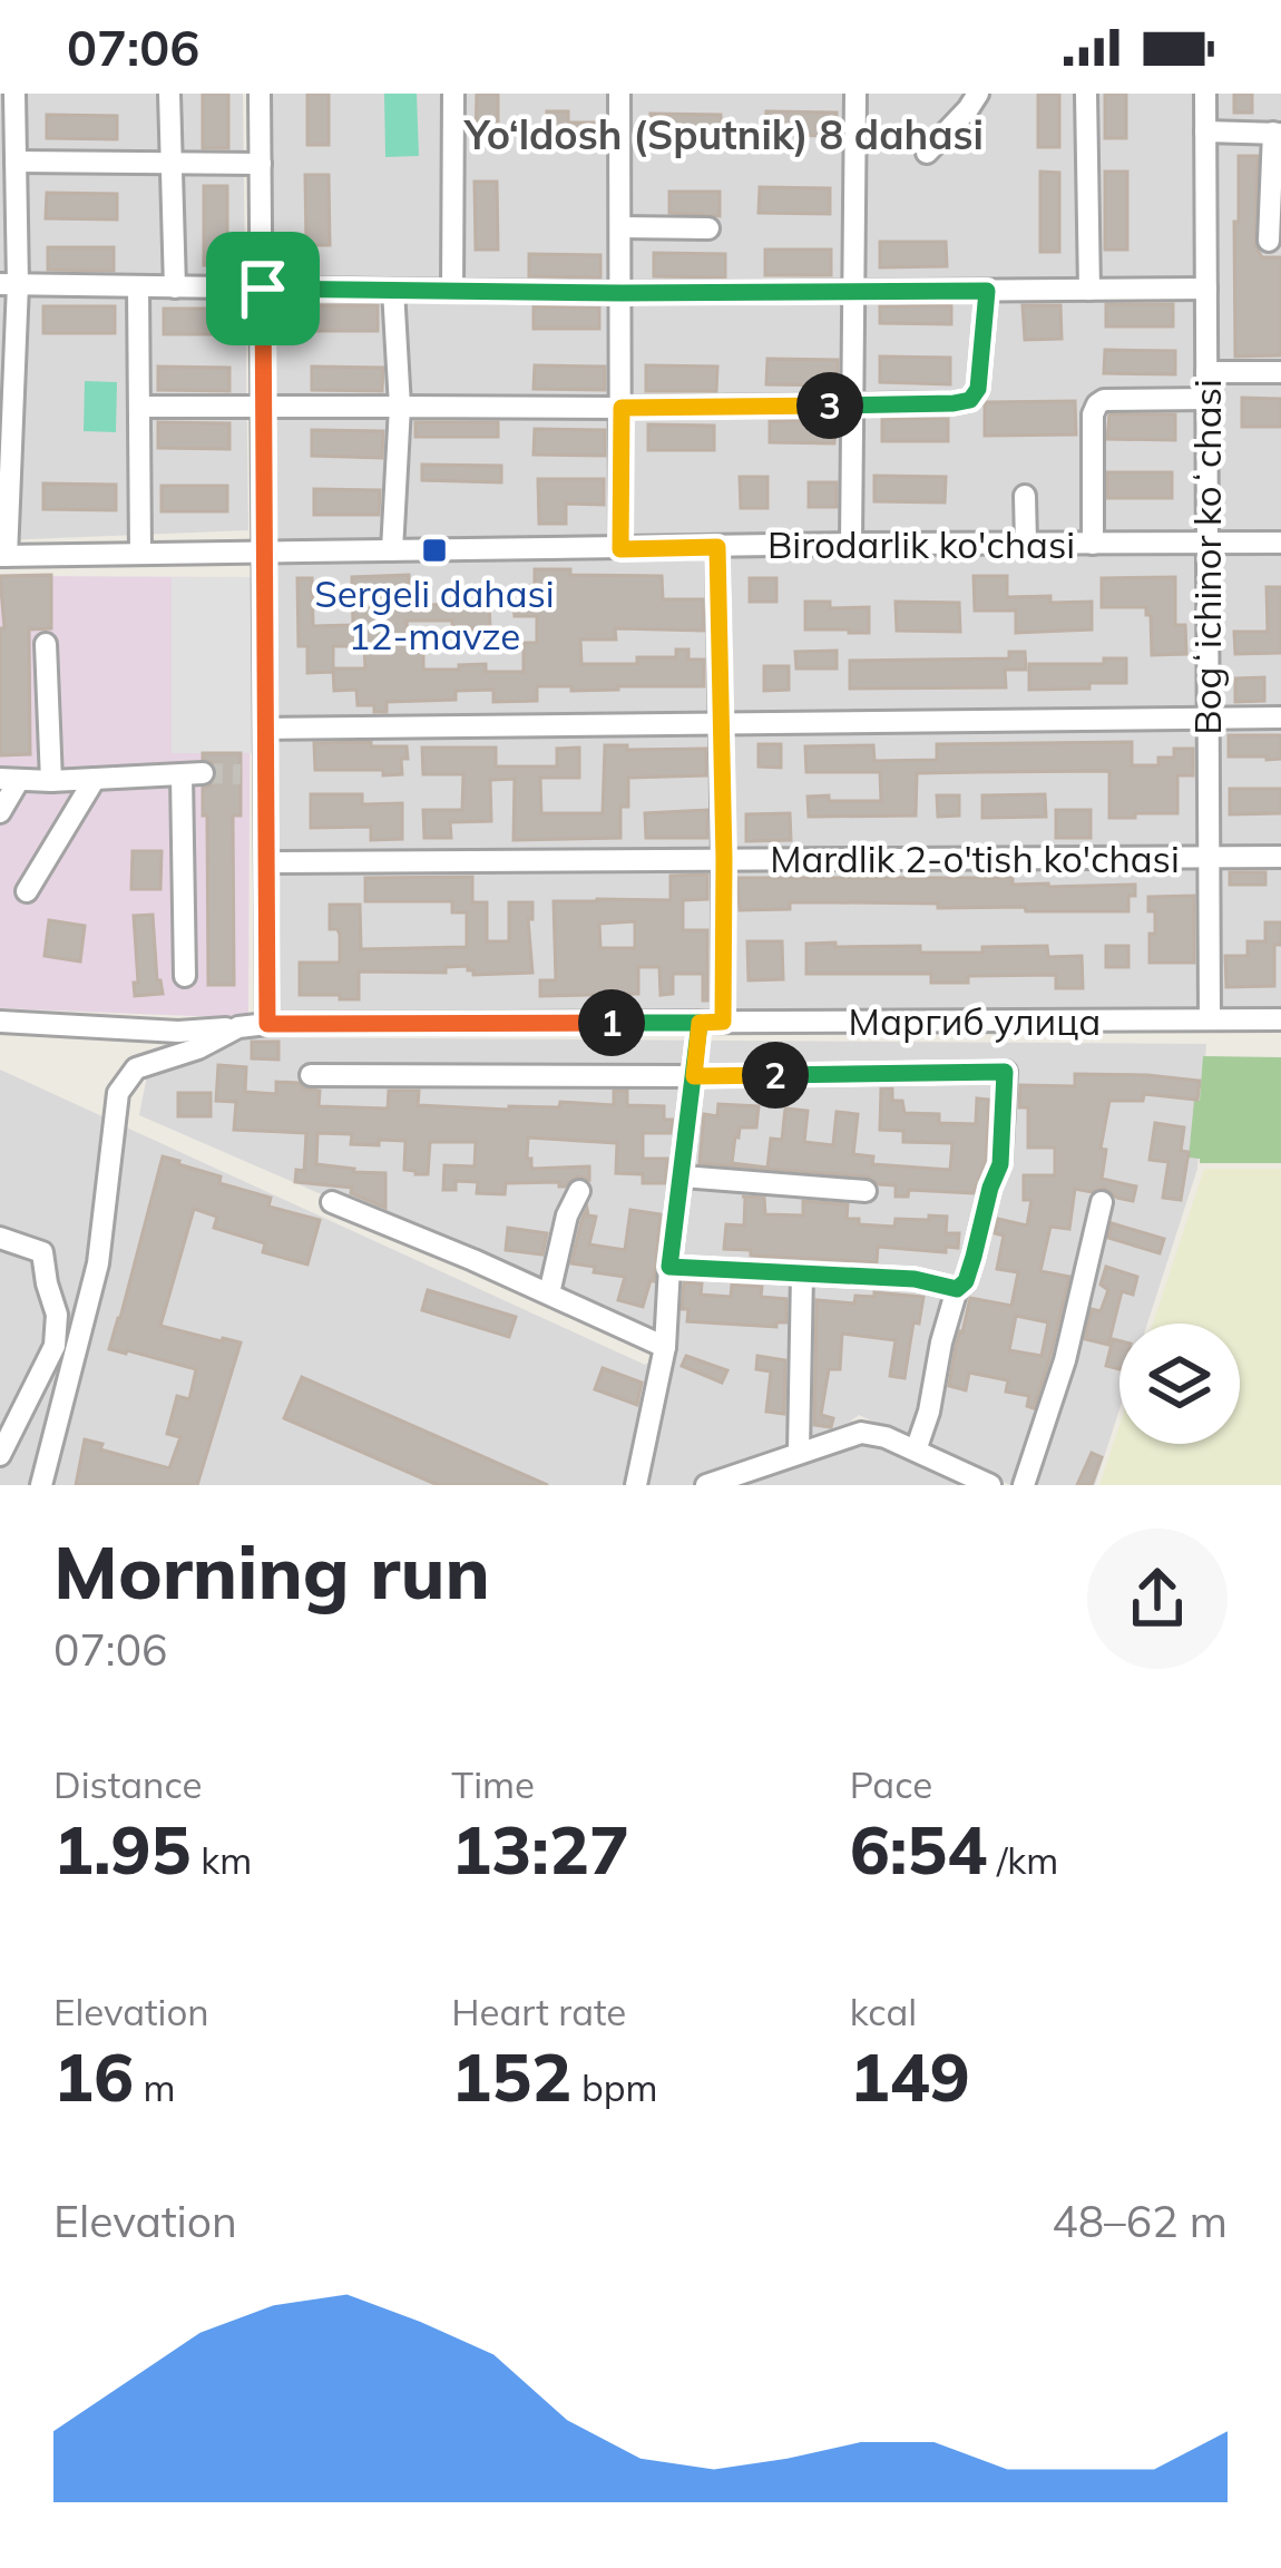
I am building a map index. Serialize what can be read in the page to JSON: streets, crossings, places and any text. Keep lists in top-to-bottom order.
{
  "streets": {
    "street": [
      "Birodarlik ko'chasi",
      "Bogʻichinor koʻchasi",
      "Mardlik 2-o'tish ko'chasi",
      "Маргиб улица"
    ]
  },
  "crossings": [
    ["Birodarlik ko'chasi", "Bogʻichinor koʻchasi"],
    ["Bogʻichinor koʻchasi", "Mardlik 2-o'tish ko'chasi"],
    ["Bogʻichinor koʻchasi", "Маргиб улица"]
  ],
  "districts": ["Yo‘ldosh (Sputnik) 8 dahasi"],
  "places": {
    "transit": ["Sergeli dahasi 12-mavze"]
  },
  "page": {
    "status": "07:06",
    "pins": ["3", "1", "2"],
    "heading": ["Morning run", "07:06"],
    "stats": [
      ["Distance", "1.95 km"],
      ["Time", "13:27"],
      ["Pace", "6:54 /km"],
      ["Elevation", "16 m"],
      ["Heart rate", "152 bpm"],
      ["kcal", "149"]
    ],
    "chart": ["Elevation", "48–62 m"]
  }
}
